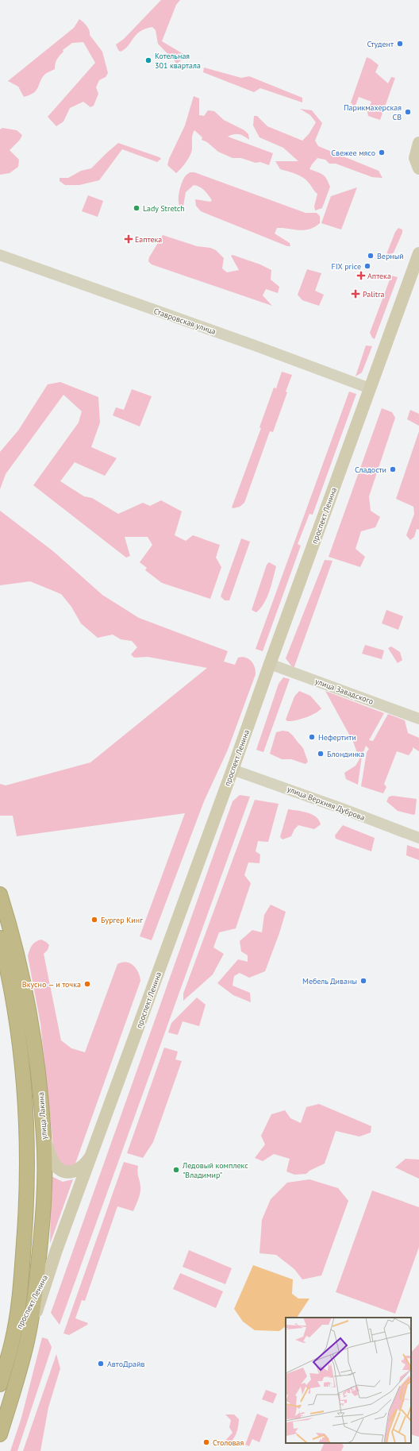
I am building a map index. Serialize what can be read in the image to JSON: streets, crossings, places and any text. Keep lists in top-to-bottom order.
{
  "streets": {
    "highway": ["улица Лакина"],
    "main road": ["проспект Ленина"],
    "street": ["Ставровская улица", "улица Завадского", "улица Верхняя Дуброва"]
  },
  "crossings": [
    ["Ставровская улица", "проспект Ленина"],
    ["проспект Ленина", "улица Завадского"],
    ["проспект Ленина", "улица Верхняя Дуброва"],
    ["проспект Ленина", "улица Лакина"]
  ],
  "places": {
    "other": [
      "Студент",
      "Котельная 301 квартала",
      "Парикмахерская СВ",
      "Свежее мясо",
      "Lady Stretch",
      "Верный",
      "FIX price",
      "Сладости",
      "Нефертити",
      "Блондинка",
      "Бургер Кинг",
      "Мебель Диваны",
      "Вкусно — и точка",
      "Ледовый комплекс \"Владимир\"",
      "АвтоДрайв",
      "Столовая"
    ],
    "health": ["Еаптека", "Аптека", "Palitra"]
  }
}
